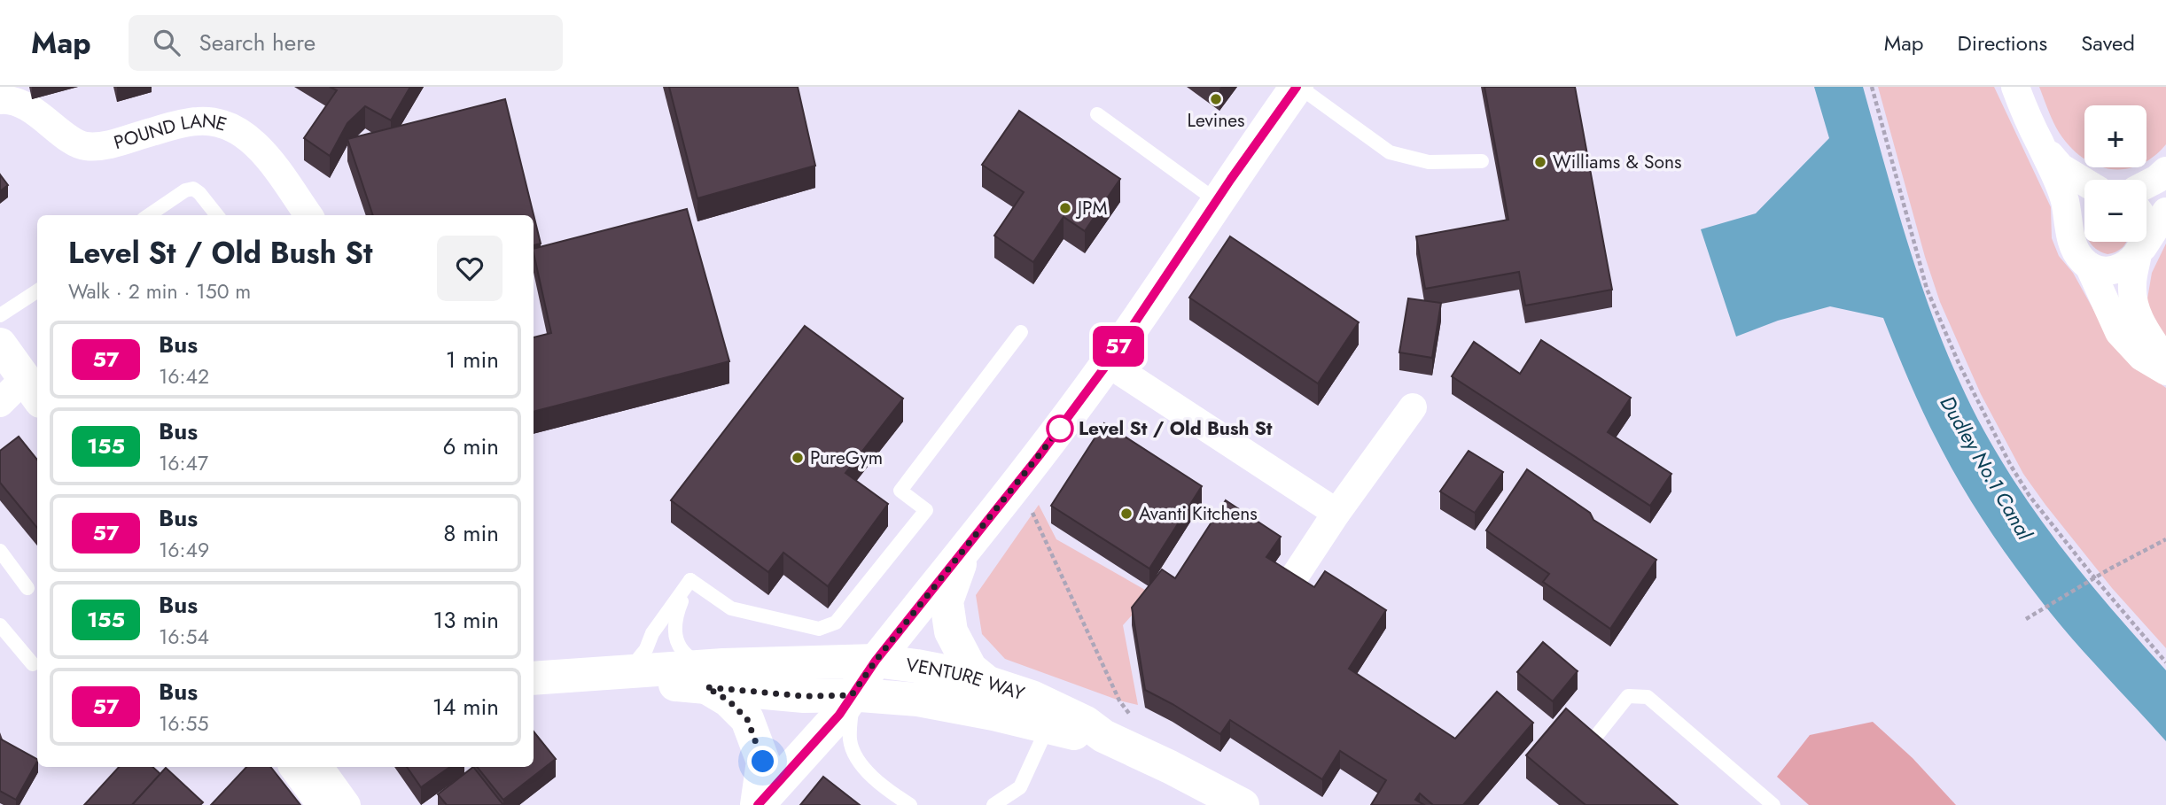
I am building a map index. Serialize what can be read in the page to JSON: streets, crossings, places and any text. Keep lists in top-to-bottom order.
{
  "streets": {
    "main road": ["VENTURE WAY"],
    "street": ["POUND LANE"]
  },
  "water": ["Dudley No.1 Canal"],
  "places": [
    "Levines",
    "Williams & Sons",
    "JPM",
    "Level St / Old Bush St",
    "PureGym",
    "Avanti Kitchens"
  ],
  "lines": ["bus line 57"],
  "page": {
    "header": "Map",
    "search": "Search here",
    "nav": ["Map", "Directions", "Saved"],
    "on_map": "57",
    "map_buttons": ["+", "−"],
    "heading": ["Level St / Old Bush St", "Walk · 2 min · 150 m"],
    "list": [
      {
        "mark": "57",
        "name": "Bus",
        "note": "16:42",
        "value": "1 min"
      },
      {
        "mark": "155",
        "name": "Bus",
        "note": "16:47",
        "value": "6 min"
      },
      {
        "mark": "57",
        "name": "Bus",
        "note": "16:49",
        "value": "8 min"
      },
      {
        "mark": "155",
        "name": "Bus",
        "note": "16:54",
        "value": "13 min"
      },
      {
        "mark": "57",
        "name": "Bus",
        "note": "16:55",
        "value": "14 min"
      }
    ]
  }
}
